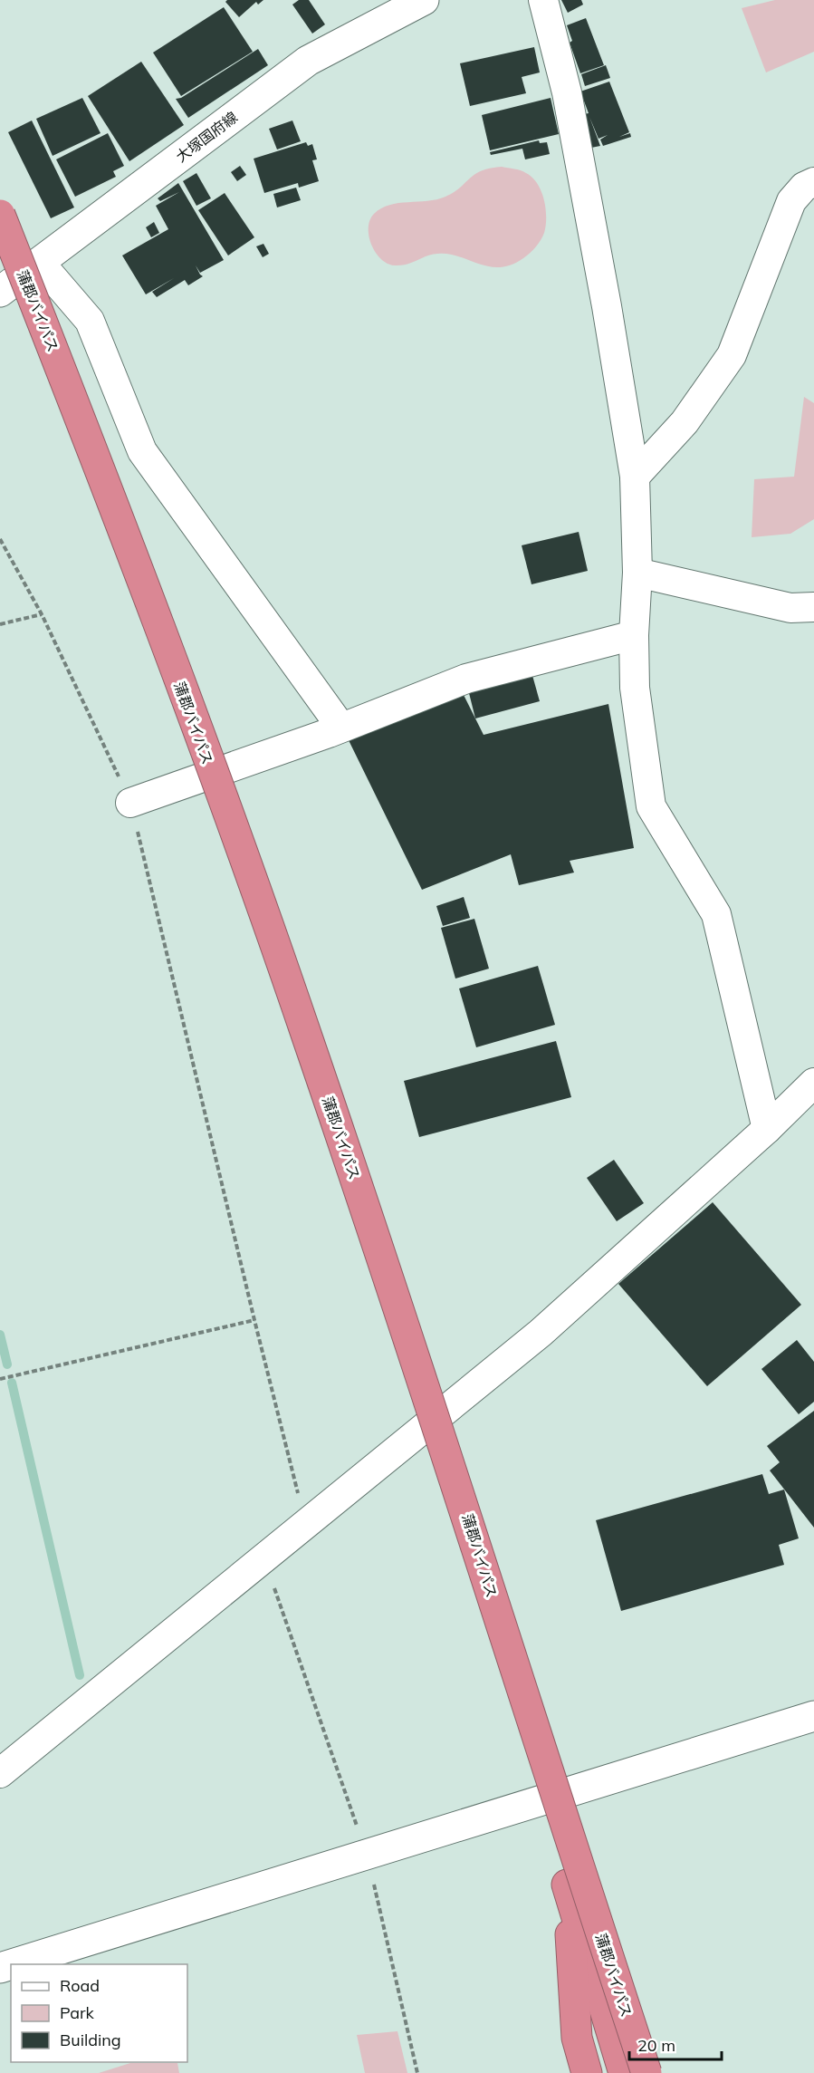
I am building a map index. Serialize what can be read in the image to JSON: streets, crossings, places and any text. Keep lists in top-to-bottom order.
{
  "streets": {
    "highway": ["蒲郡バイパス"],
    "street": ["大塚国府線"]
  },
  "legend": ["Road", "Park", "Building"],
  "scale_bar": "20 m"
}
